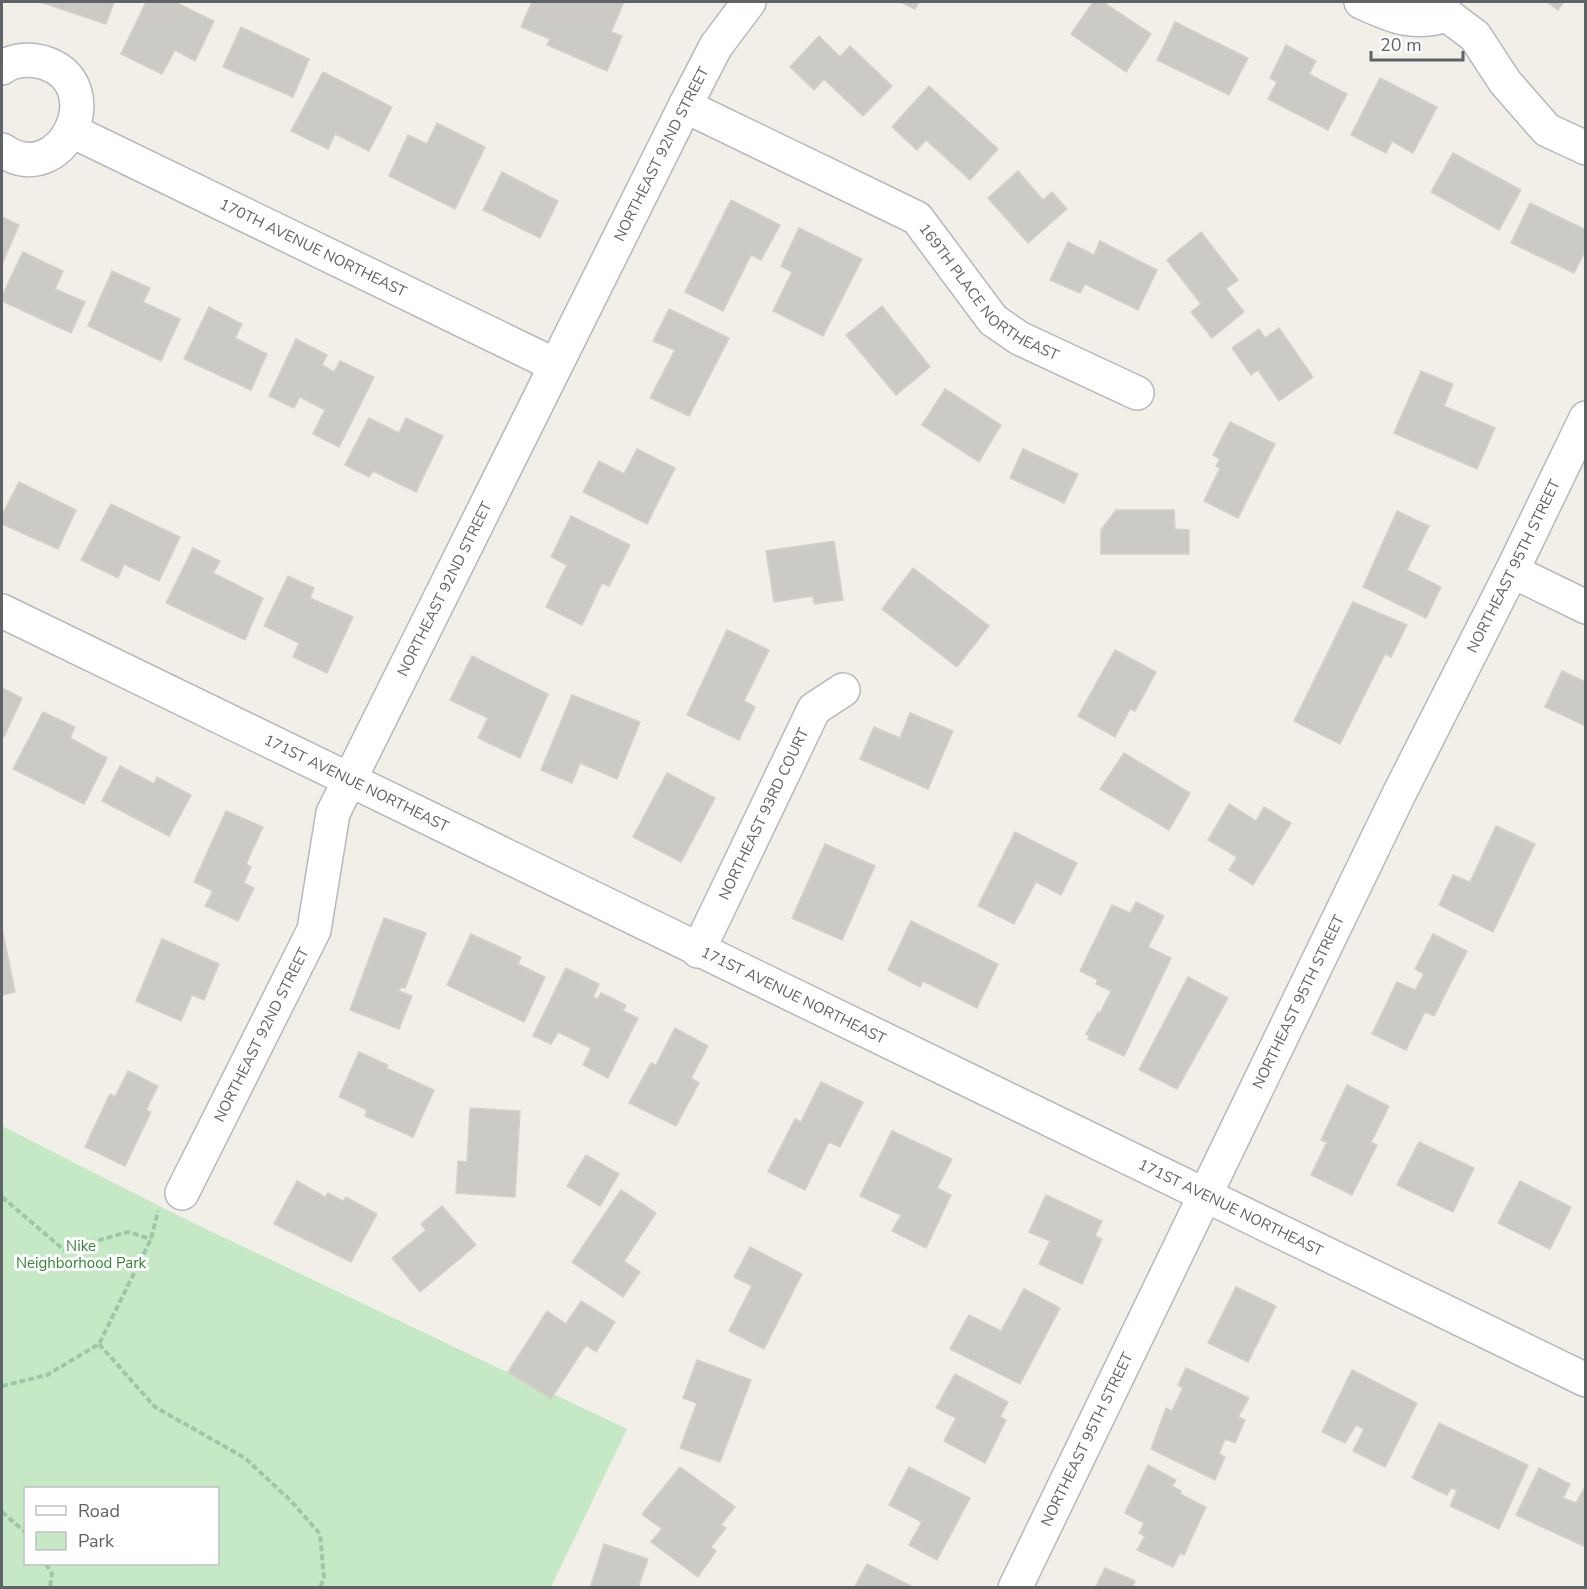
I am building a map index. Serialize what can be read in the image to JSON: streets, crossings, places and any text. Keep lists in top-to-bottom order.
{
  "streets": {
    "street": [
      "NORTHEAST 92ND STREET",
      "170TH AVENUE NORTHEAST",
      "169TH PLACE NORTHEAST",
      "NORTHEAST 95TH STREET",
      "171ST AVENUE NORTHEAST",
      "NORTHEAST 93RD COURT"
    ]
  },
  "crossings": [
    ["NORTHEAST 92ND STREET", "170TH AVENUE NORTHEAST"],
    ["NORTHEAST 92ND STREET", "169TH PLACE NORTHEAST"],
    ["NORTHEAST 92ND STREET", "171ST AVENUE NORTHEAST"],
    ["NORTHEAST 95TH STREET", "171ST AVENUE NORTHEAST"],
    ["171ST AVENUE NORTHEAST", "NORTHEAST 93RD COURT"]
  ],
  "parks": ["Nike Neighborhood Park"],
  "legend": ["Road", "Park"],
  "scale_bar": "20 m"
}
